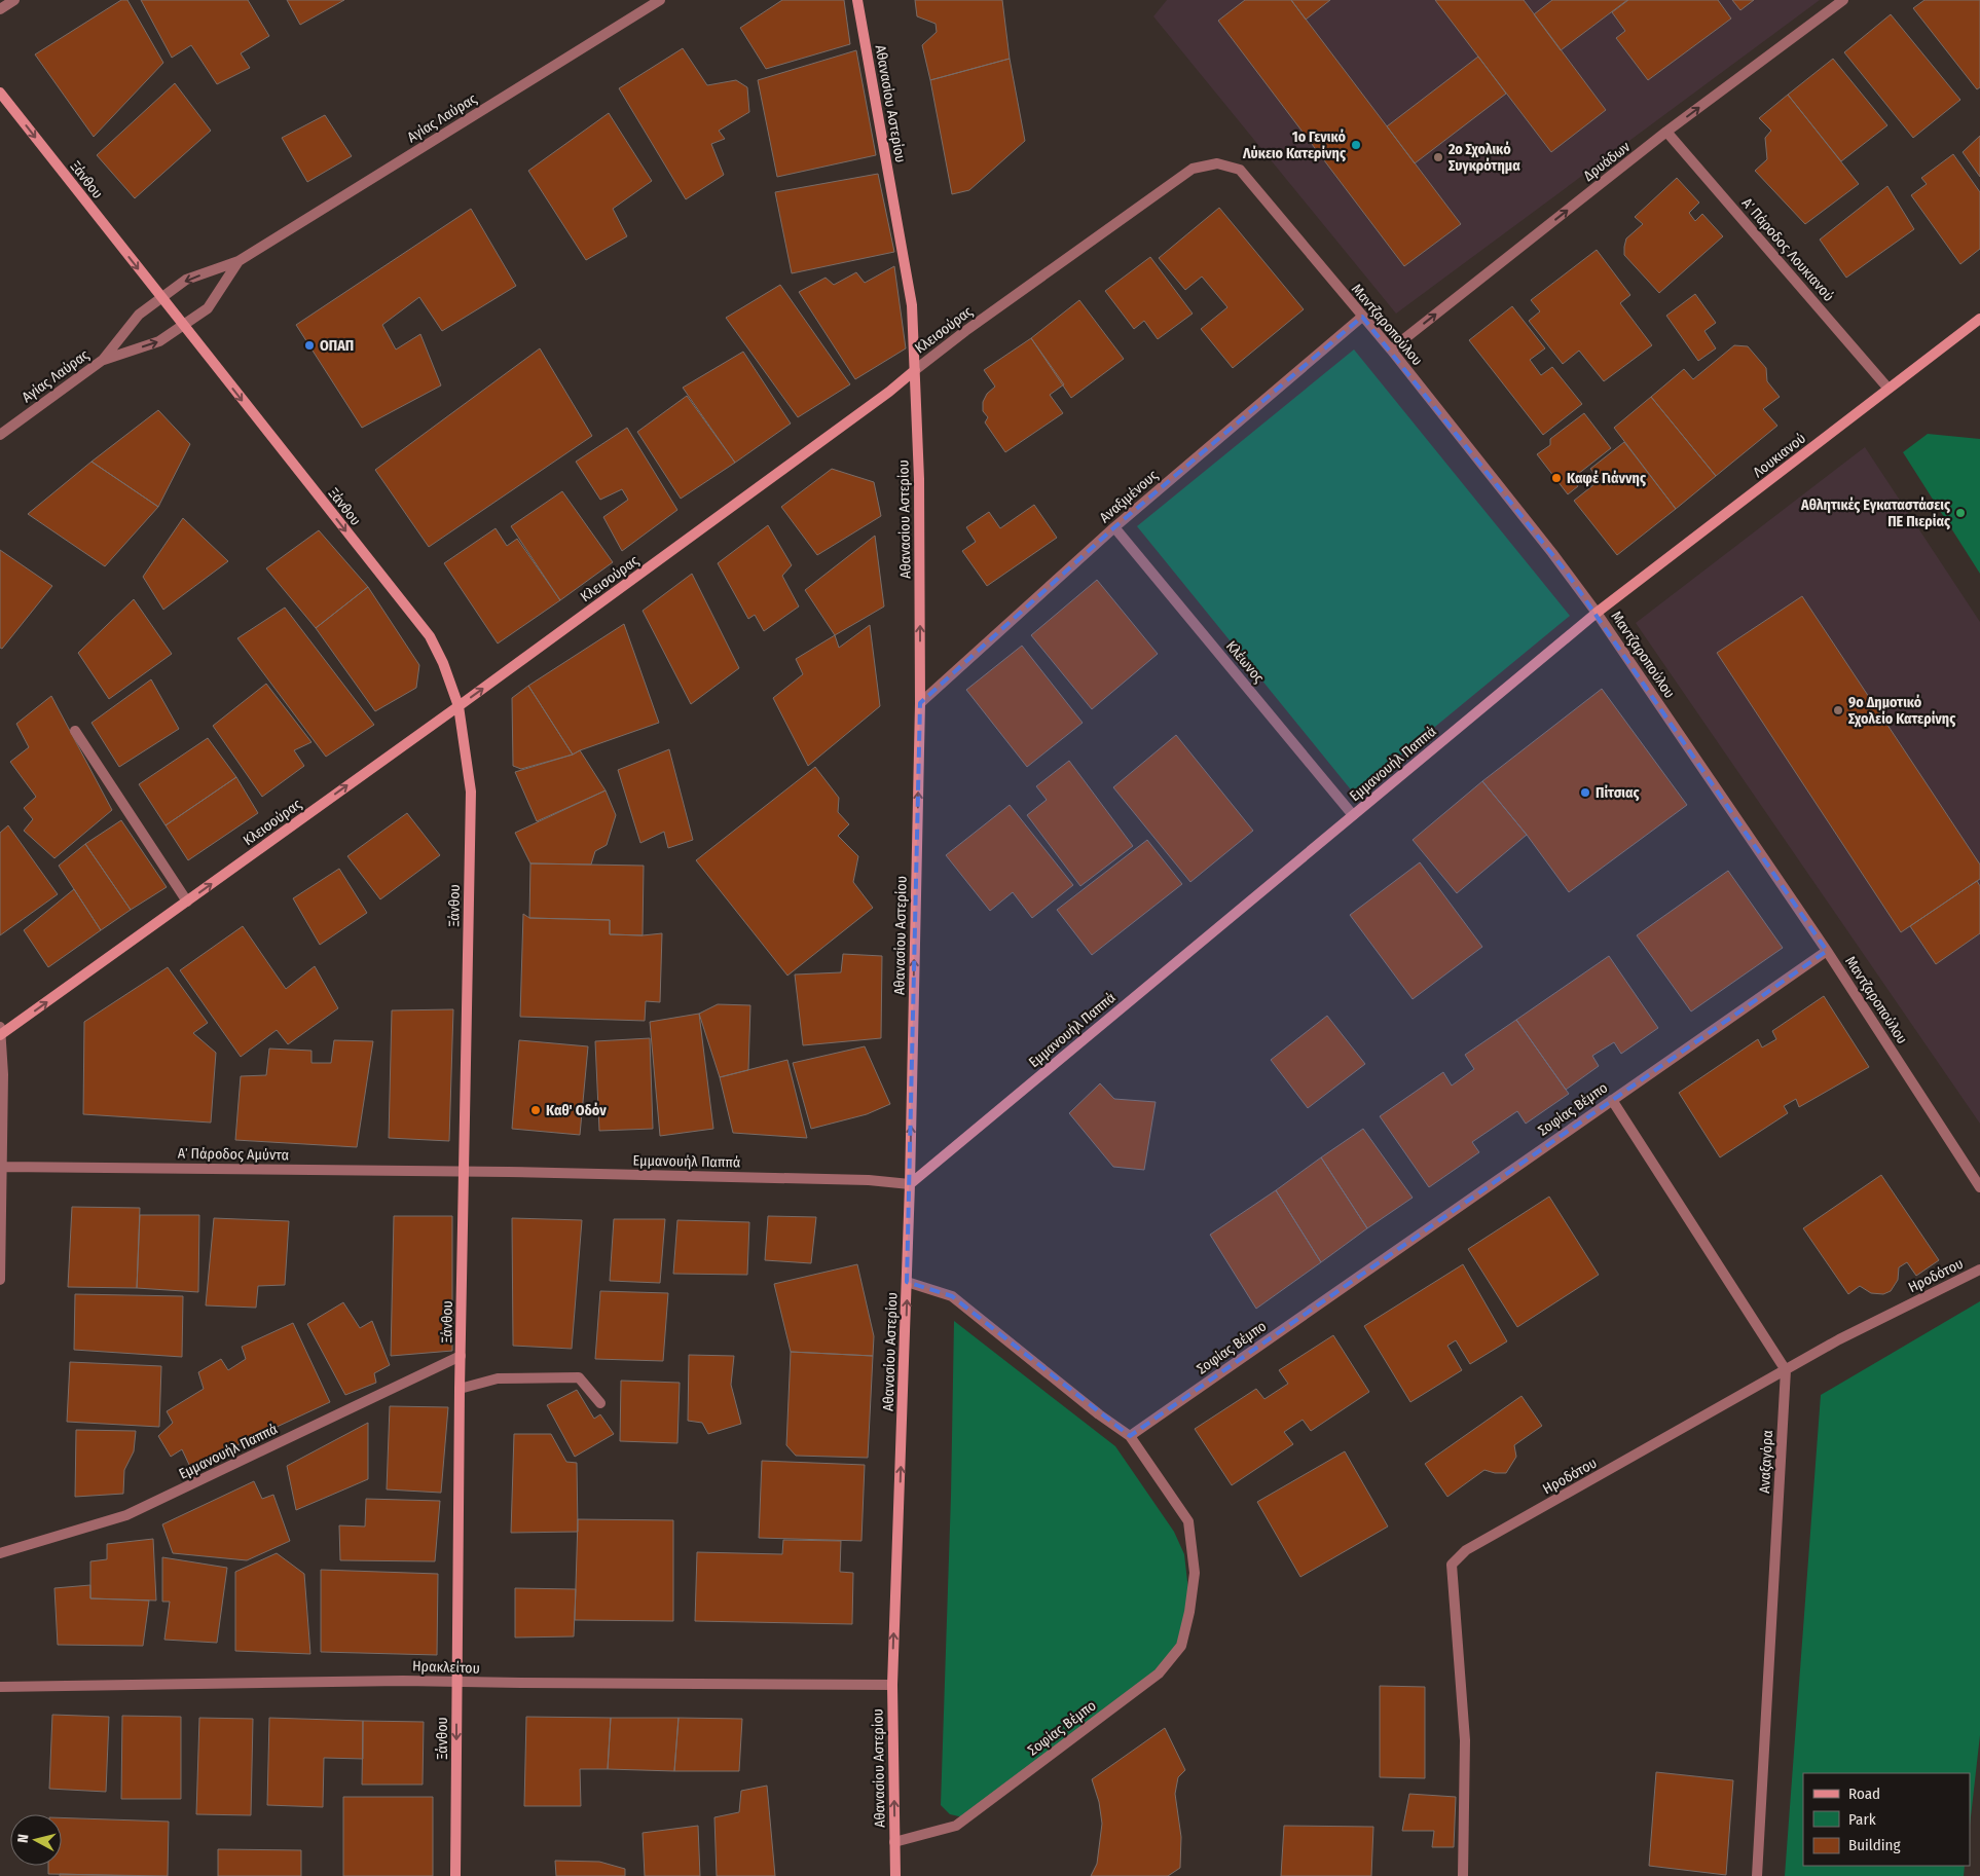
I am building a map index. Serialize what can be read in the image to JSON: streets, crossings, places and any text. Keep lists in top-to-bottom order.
{
  "streets": {
    "street": [
      "Αθανασίου Αστερίου",
      "Αγίας Λαύρας",
      "Δρυάδων",
      "Ξάνθου",
      "Α΄ Πάροδος Λουκιανού",
      "Μαντζαροπούλου",
      "Κλεισούρας",
      "Λουκιανού",
      "Αναξιμένους",
      "Κλέωνος",
      "Εμμανουήλ Παππά",
      "Σοφίας Βέμπο",
      "Α΄ Πάροδος Αμύντα",
      "Ηροδότου",
      "Αναξαγόρα",
      "Ηρακλείτου"
    ]
  },
  "crossings": [
    ["Αθανασίου Αστερίου", "Κλεισούρας"],
    ["Αθανασίου Αστερίου", "Αναξιμένους"],
    ["Αθανασίου Αστερίου", "Εμμανουήλ Παππά"],
    ["Αθανασίου Αστερίου", "Σοφίας Βέμπο"],
    ["Αθανασίου Αστερίου", "Ηρακλείτου"],
    ["Αγίας Λαύρας", "Ξάνθου"],
    ["Δρυάδων", "Α΄ Πάροδος Λουκιανού"],
    ["Δρυάδων", "Μαντζαροπούλου"],
    ["Ξάνθου", "Κλεισούρας"],
    ["Ξάνθου", "Εμμανουήλ Παππά"],
    ["Ξάνθου", "Α΄ Πάροδος Αμύντα"],
    ["Ξάνθου", "Ηρακλείτου"],
    ["Α΄ Πάροδος Λουκιανού", "Λουκιανού"],
    ["Μαντζαροπούλου", "Κλεισούρας"],
    ["Μαντζαροπούλου", "Λουκιανού"],
    ["Μαντζαροπούλου", "Αναξιμένους"],
    ["Μαντζαροπούλου", "Εμμανουήλ Παππά"],
    ["Μαντζαροπούλου", "Σοφίας Βέμπο"],
    ["Λουκιανού", "Εμμανουήλ Παππά"],
    ["Αναξιμένους", "Κλέωνος"],
    ["Κλέωνος", "Εμμανουήλ Παππά"],
    ["Εμμανουήλ Παππά", "Α΄ Πάροδος Αμύντα"],
    ["Ηροδότου", "Αναξαγόρα"]
  ],
  "one_way": [
    "Αθανασίου Αστερίου",
    "Δρυάδων",
    "Ξάνθου",
    "Κλεισούρας"
  ],
  "places": [
    "1ο Γενικό Λύκειο Κατερίνης",
    "2ο Σχολικό Συγκρότημα",
    "ΟΠΑΠ",
    "Καφέ Γιάννης",
    "Αθλητικές Εγκαταστάσεις ΠΕ Πιερίας",
    "9ο Δημοτικό Σχολείο Κατερίνης",
    "Πίτσιας",
    "Καθ' Οδόν"
  ],
  "legend": ["Road", "Park", "Building"],
  "north": "left"
}
